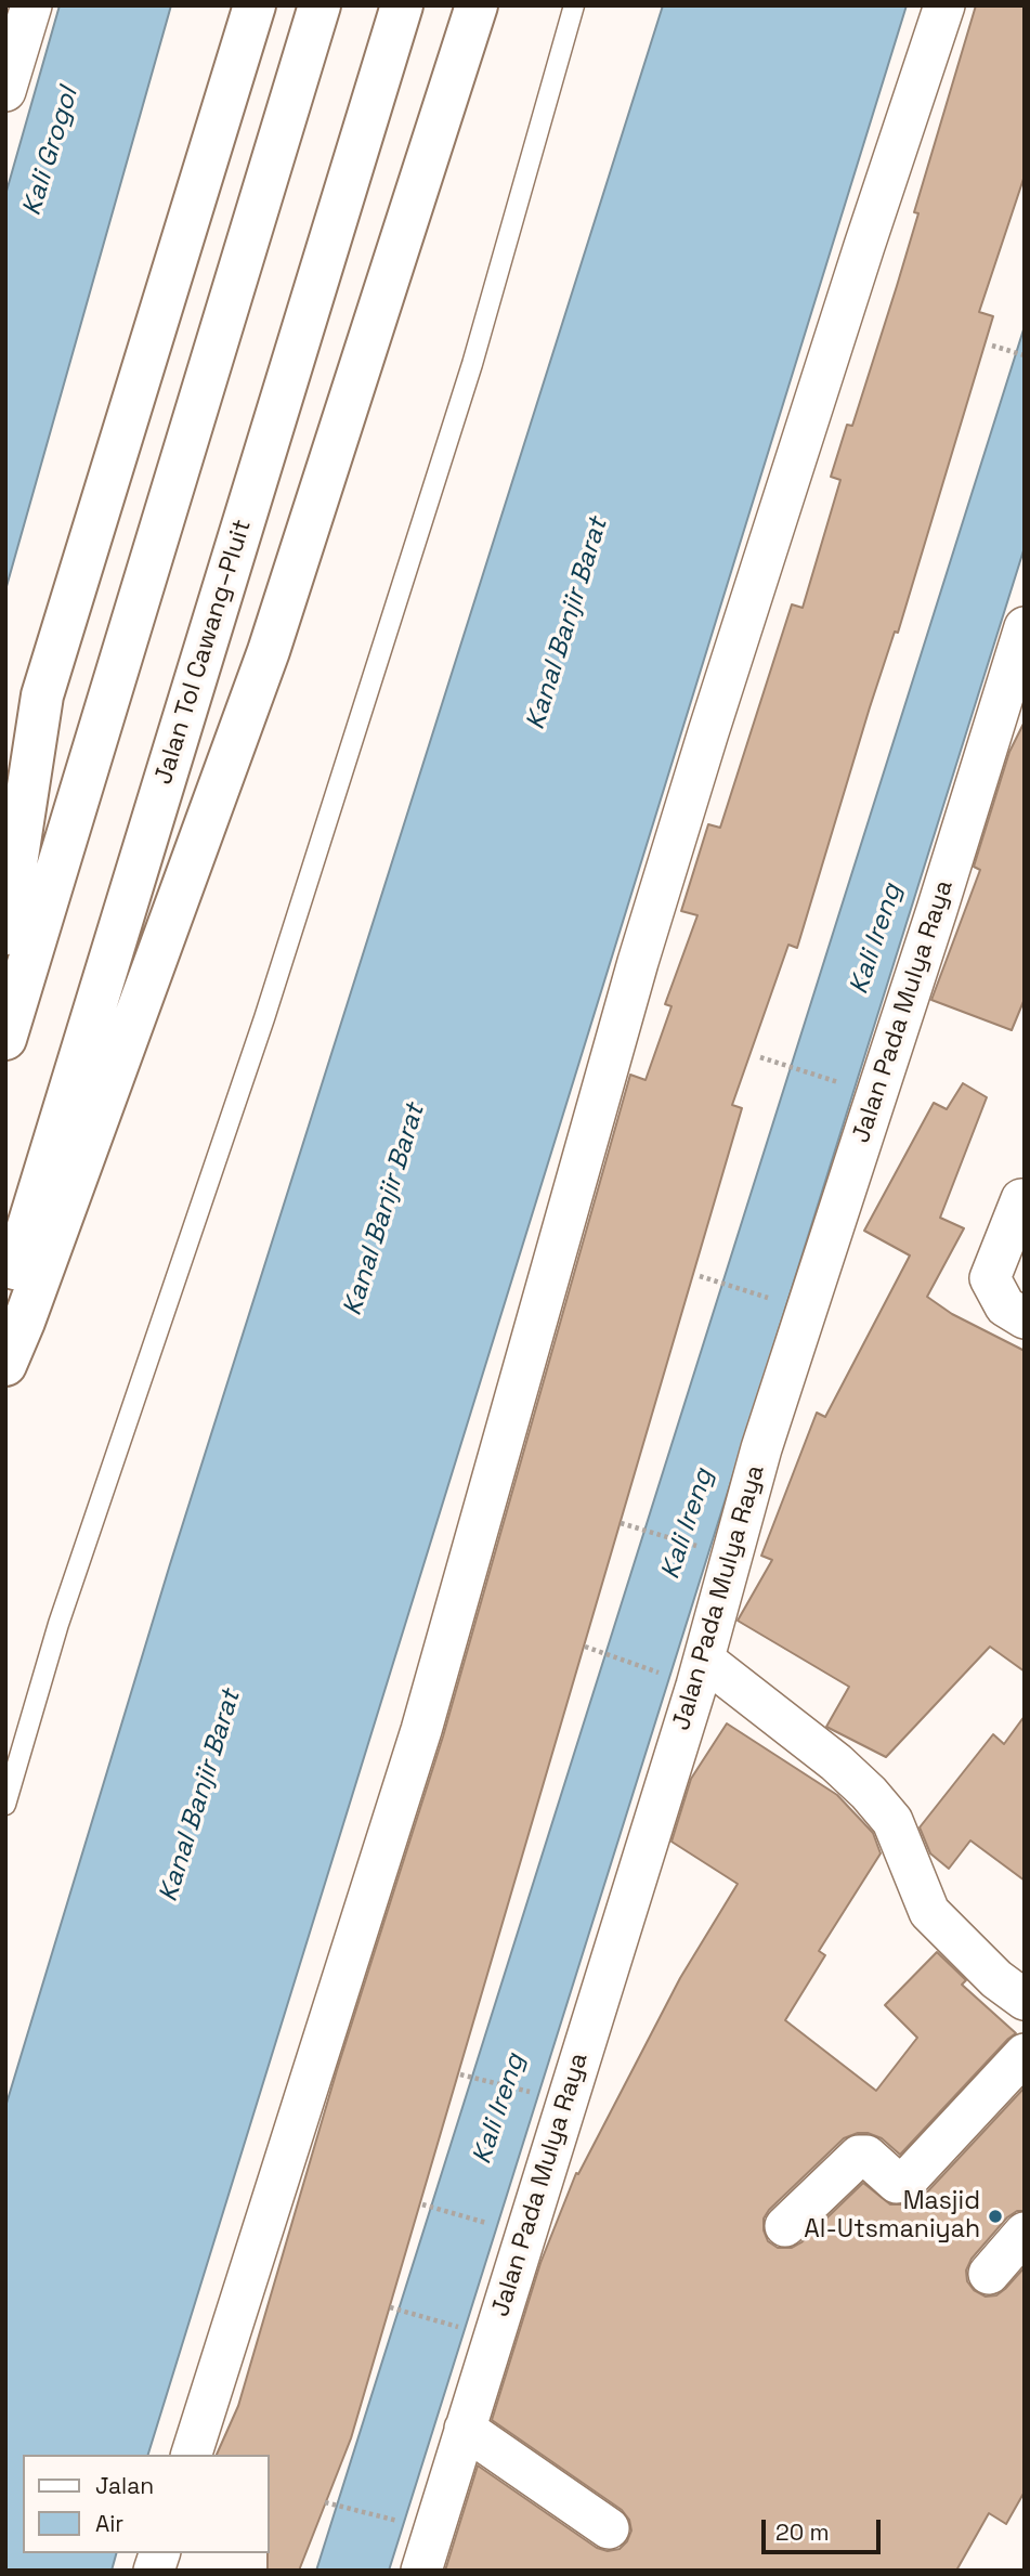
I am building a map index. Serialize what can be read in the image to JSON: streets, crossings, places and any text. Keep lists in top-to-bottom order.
{
  "streets": {
    "highway": ["Jalan Tol Cawang–Pluit"],
    "street": ["Jalan Pada Mulya Raya"]
  },
  "water": ["Kali Grogol", "Kanal Banjir Barat", "Kali Ireng"],
  "places": ["Masjid Al-Utsmaniyah"],
  "legend": ["Jalan", "Air"],
  "scale_bar": "20 m"
}
